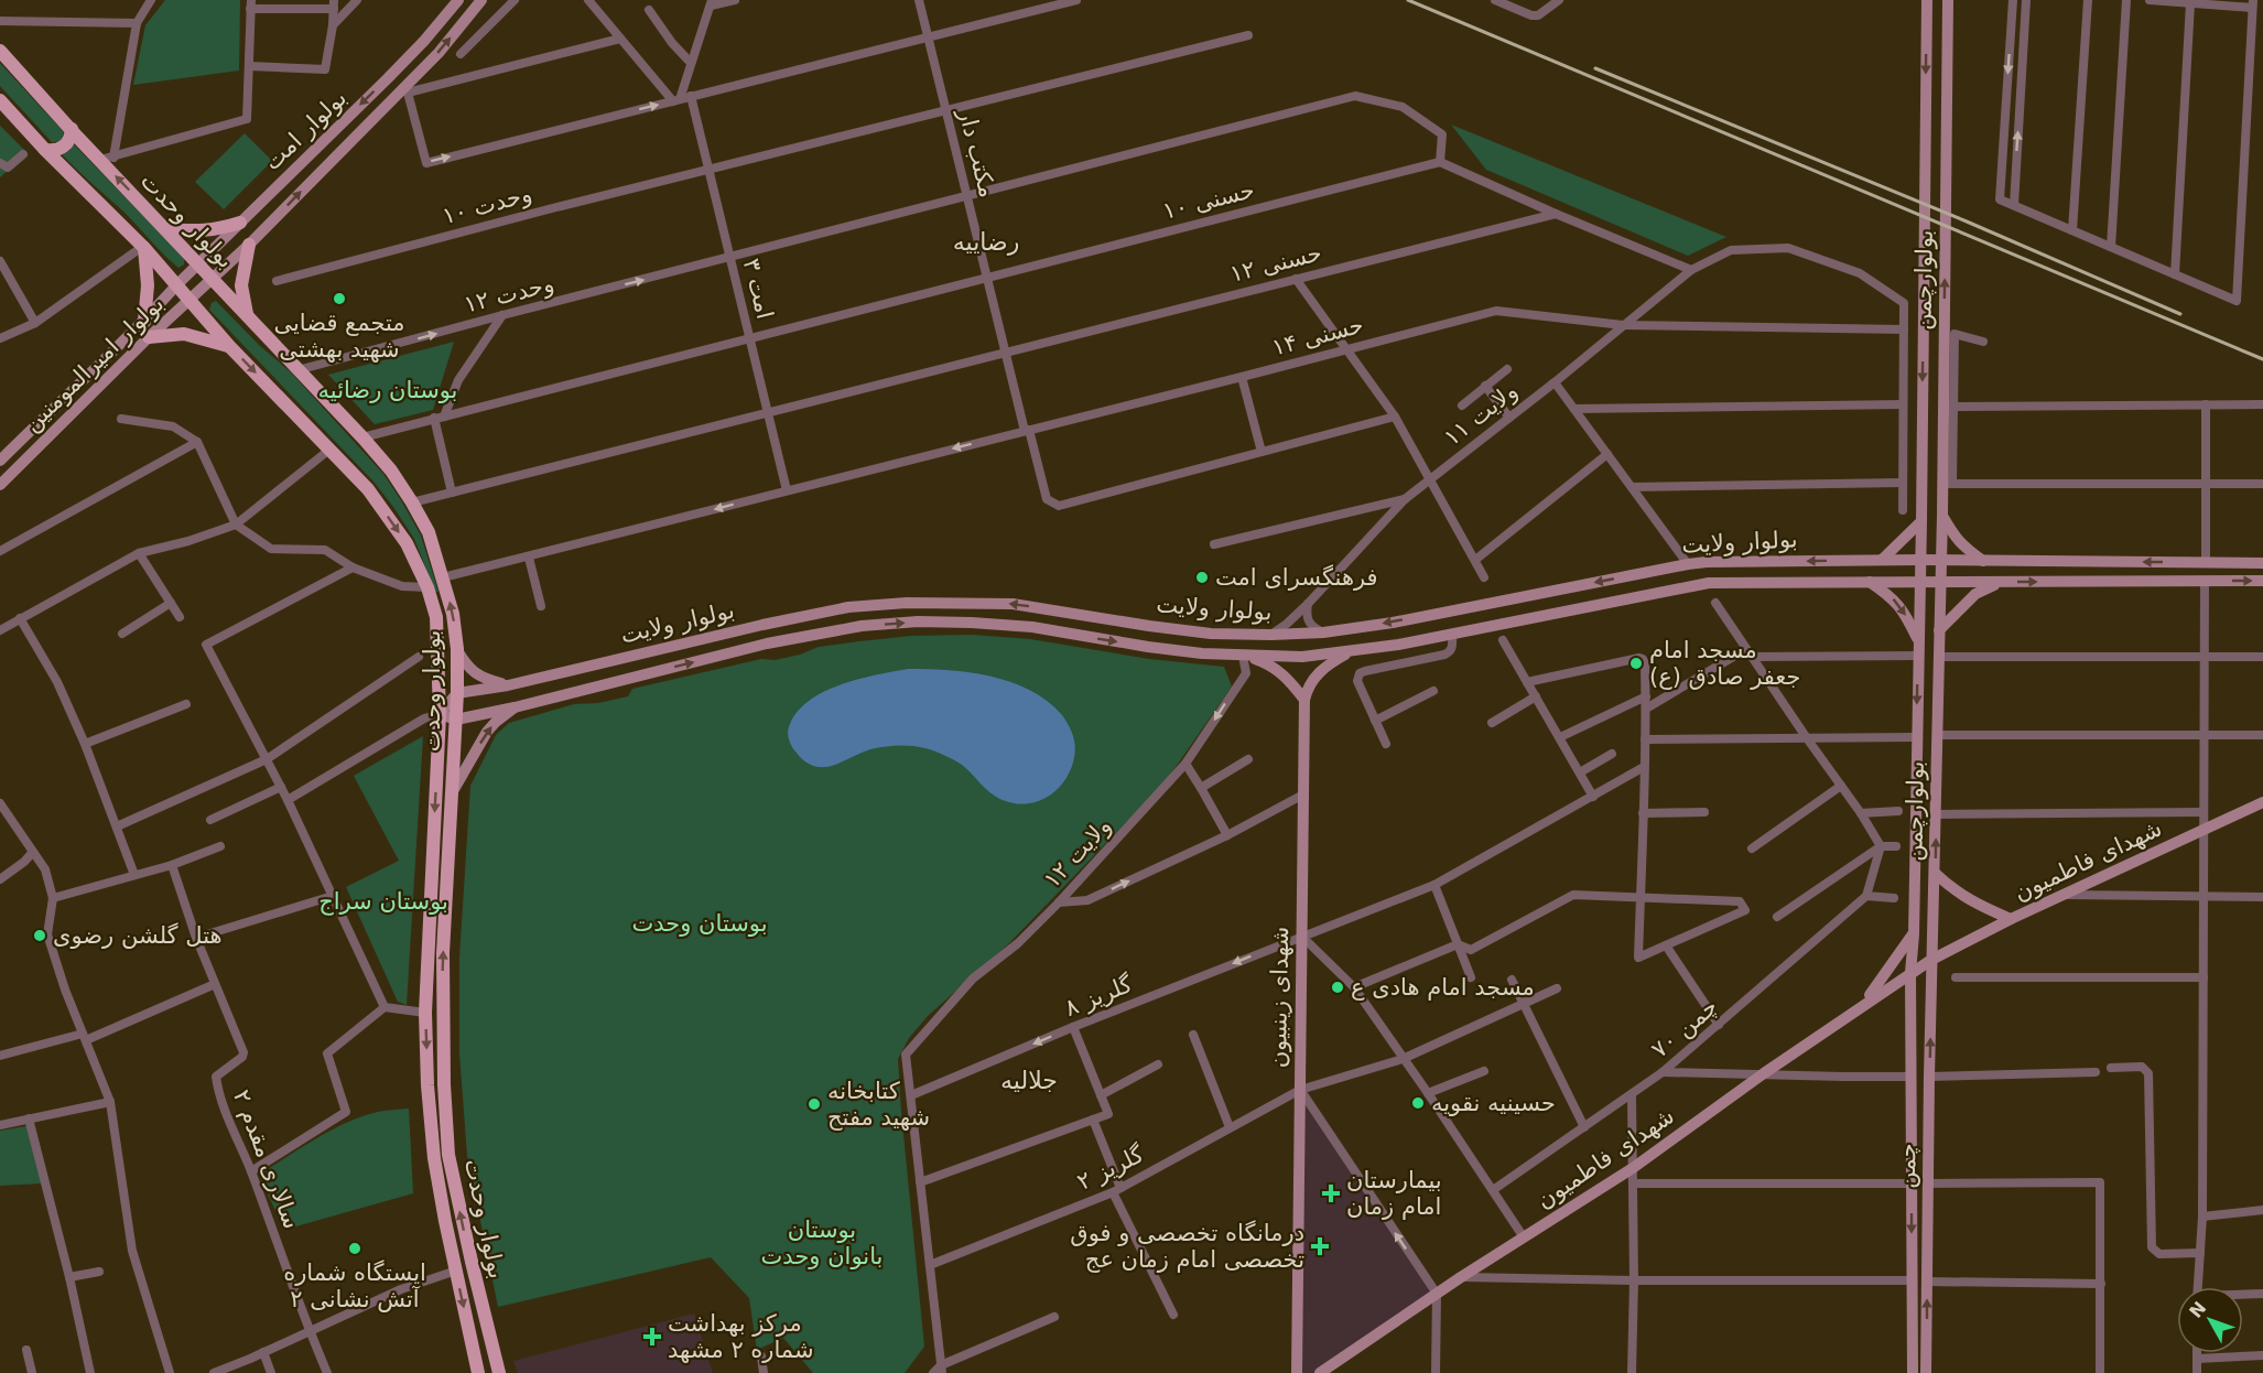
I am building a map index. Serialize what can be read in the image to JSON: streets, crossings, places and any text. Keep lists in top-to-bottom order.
{
  "streets": {
    "main road": [
      "بولوار امت",
      "بولوار وحدت",
      "بولوارچمن",
      "بولوار امیرالمومنین",
      "بولوار ولایت",
      "شهدای فاطمیون",
      "شهدای زینبیون",
      "چمن"
    ],
    "street": [
      "مکتب دار",
      "حسنی ۱۰",
      "وحدت ۱۰",
      "حسنی ۱۲",
      "امت ۳",
      "وحدت ۱۲",
      "حسنی ۱۴",
      "ولایت ۱۱",
      "ولایت ۱۲",
      "گلریز ۸",
      "چمن ۷۰",
      "سالاری مقدم ۲",
      "گلریز ۲"
    ]
  },
  "crossings": [
    ["بولوار امت", "بولوار وحدت"],
    ["بولوار امت", "بولوار امیرالمومنین"],
    ["مکتب دار", "حسنی ۱۰"],
    ["مکتب دار", "وحدت ۱۰"],
    ["مکتب دار", "حسنی ۱۲"],
    ["مکتب دار", "وحدت ۱۲"],
    ["مکتب دار", "حسنی ۱۴"],
    ["حسنی ۱۰", "بولوار وحدت"],
    ["حسنی ۱۰", "امت ۳"],
    ["حسنی ۱۰", "وحدت ۱۲"],
    ["وحدت ۱۰", "امت ۳"],
    ["بولوار وحدت", "حسنی ۱۲"],
    ["بولوار وحدت", "وحدت ۱۲"],
    ["بولوار وحدت", "حسنی ۱۴"],
    ["بولوار وحدت", "بولوار امیرالمومنین"],
    ["بولوار وحدت", "بولوار ولایت"],
    ["حسنی ۱۲", "امت ۳"],
    ["بولوارچمن", "بولوار ولایت"],
    ["بولوارچمن", "شهدای فاطمیون"],
    ["بولوارچمن", "چمن"],
    ["امت ۳", "وحدت ۱۲"],
    ["امت ۳", "حسنی ۱۴"],
    ["حسنی ۱۴", "ولایت ۱۱"],
    ["ولایت ۱۱", "بولوار ولایت"],
    ["بولوار ولایت", "ولایت ۱۲"],
    ["ولایت ۱۲", "گلریز ۸"],
    ["شهدای فاطمیون", "چمن"],
    ["گلریز ۸", "شهدای زینبیون"],
    ["شهدای زینبیون", "گلریز ۲"]
  ],
  "one_way": ["وحدت ۱۲", "گلریز ۸"],
  "districts": ["رضاییه", "جلالیه"],
  "parks": [
    "بوستان رضائیه",
    "بوستان سراج",
    "بوستان وحدت",
    "بوستان بانوان وحدت"
  ],
  "places": {
    "other": [
      "متجمع قضایی شهید بهشتی",
      "فرهنگسرای امت",
      "مسجد امام جعفر صادق (ع)",
      "هتل گلشن رضوی",
      "مسجد امام هادی ع",
      "حسینیه نقویه",
      "کتابخانه شهید مفتح",
      "ایستگاه شماره ۲ آتش نشانی"
    ],
    "health": ["بیمارستان امام زمان", "درمانگاه تخصصی و فوق تخصصی امام زمان عج", "مرکز بهداشت شماره ۲ مشهد"]
  },
  "north": "top left"
}
